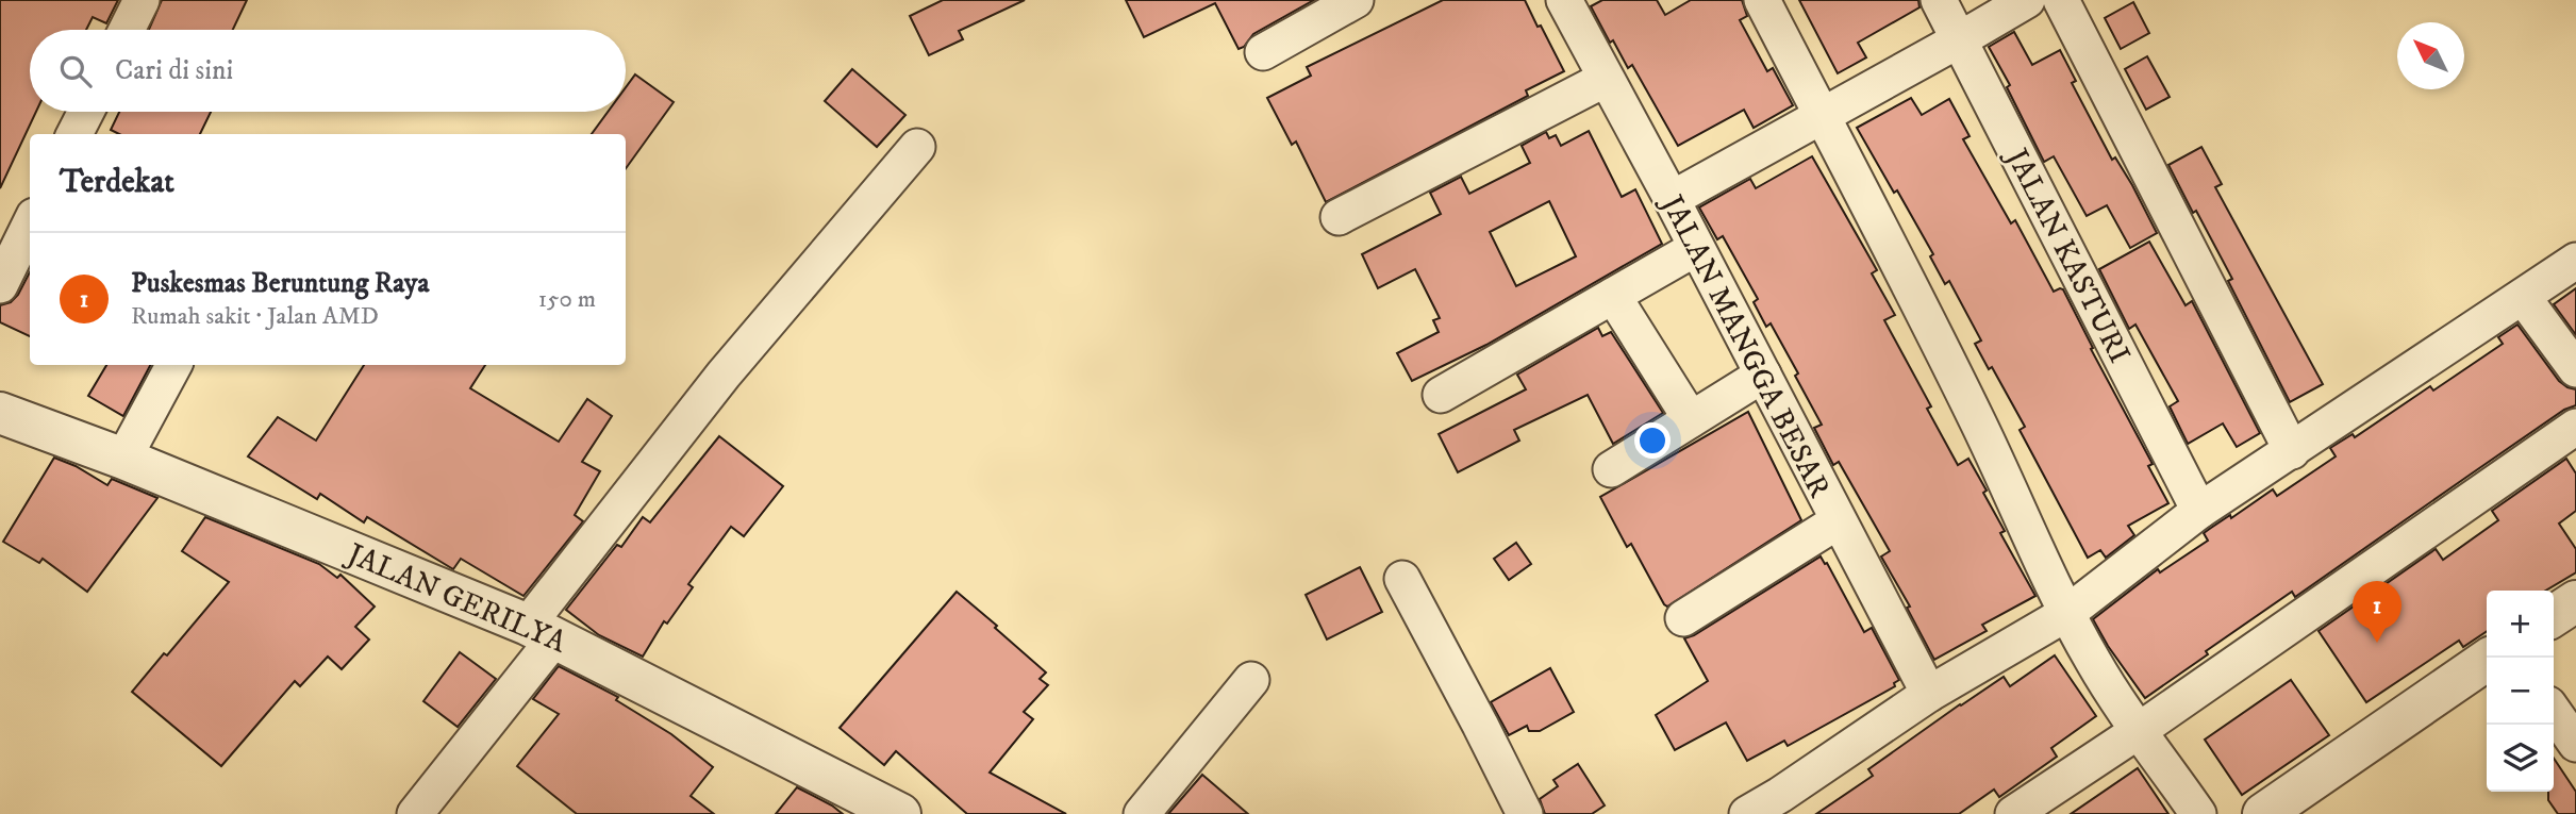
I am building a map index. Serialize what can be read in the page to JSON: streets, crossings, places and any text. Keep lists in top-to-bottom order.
{
  "streets": {
    "street": ["JALAN KASTURI", "JALAN MANGGA BESAR", "JALAN GERILYA"]
  },
  "north": "top left",
  "page": {
    "search": "Cari di sini",
    "heading": "Terdekat",
    "list": [
      {
        "mark": "1",
        "name": "Puskesmas Beruntung Raya",
        "note": "Rumah sakit · Jalan AMD",
        "value": "150 m"
      }
    ],
    "pins": "1",
    "map_buttons": ["+", "−"]
  }
}
